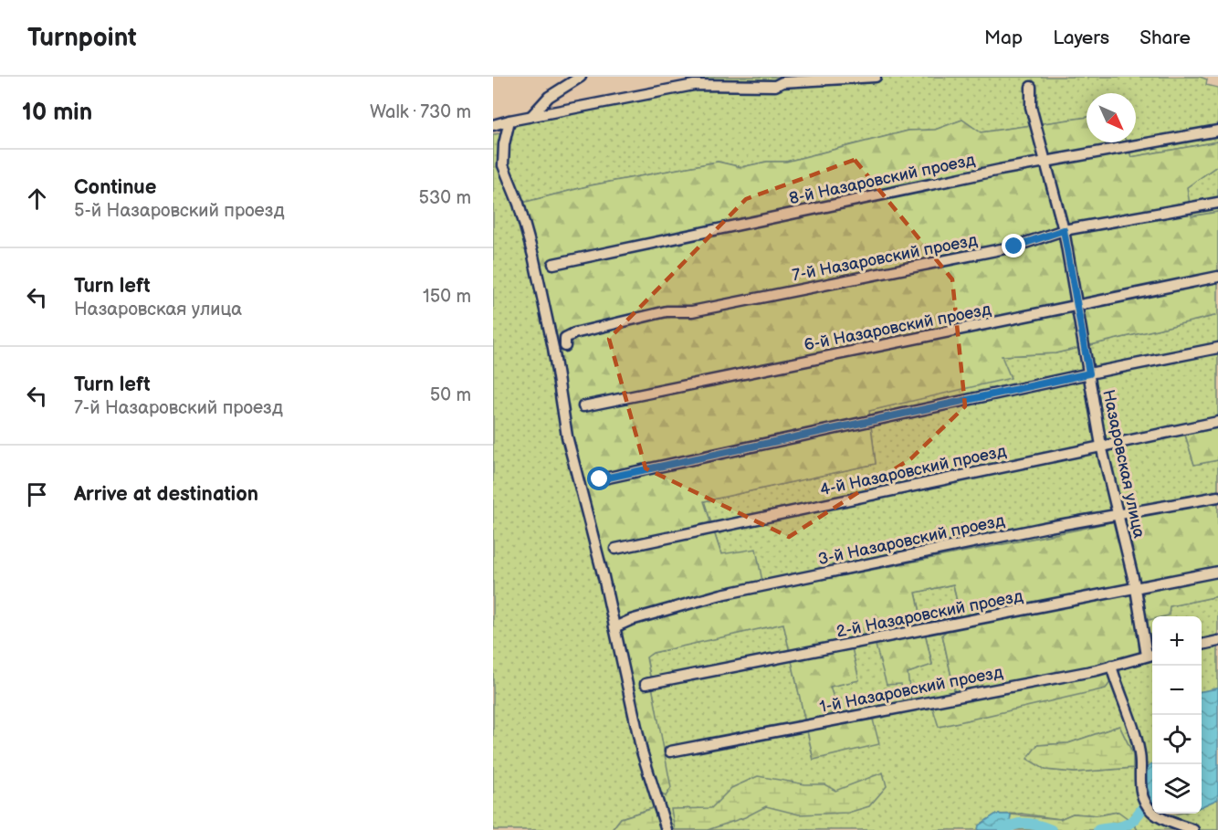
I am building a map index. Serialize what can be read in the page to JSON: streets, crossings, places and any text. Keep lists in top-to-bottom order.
{
  "streets": {
    "street": [
      "8-й Назаровский проезд",
      "7-й Назаровский проезд",
      "6-й Назаровский проезд",
      "Назаровская улица",
      "4-й Назаровский проезд",
      "3-й Назаровский проезд",
      "2-й Назаровский проезд",
      "1-й Назаровский проезд"
    ]
  },
  "crossings": [
    ["8-й Назаровский проезд", "Назаровская улица"],
    ["7-й Назаровский проезд", "Назаровская улица"],
    ["6-й Назаровский проезд", "Назаровская улица"],
    ["Назаровская улица", "4-й Назаровский проезд"],
    ["Назаровская улица", "3-й Назаровский проезд"],
    ["Назаровская улица", "2-й Назаровский проезд"],
    ["Назаровская улица", "1-й Назаровский проезд"]
  ],
  "north": "bottom right",
  "page": {
    "header": "Turnpoint",
    "nav": ["Map", "Layers", "Share"],
    "heading": ["10 min", "Walk · 730 m"],
    "list": [
      ["Continue", "5-й Назаровский проезд", "530 m"],
      ["Turn left", "Назаровская улица", "150 m"],
      ["Turn left", "7-й Назаровский проезд", "50 m"],
      "Arrive at destination"
    ],
    "map_buttons": ["+", "−"]
  }
}
